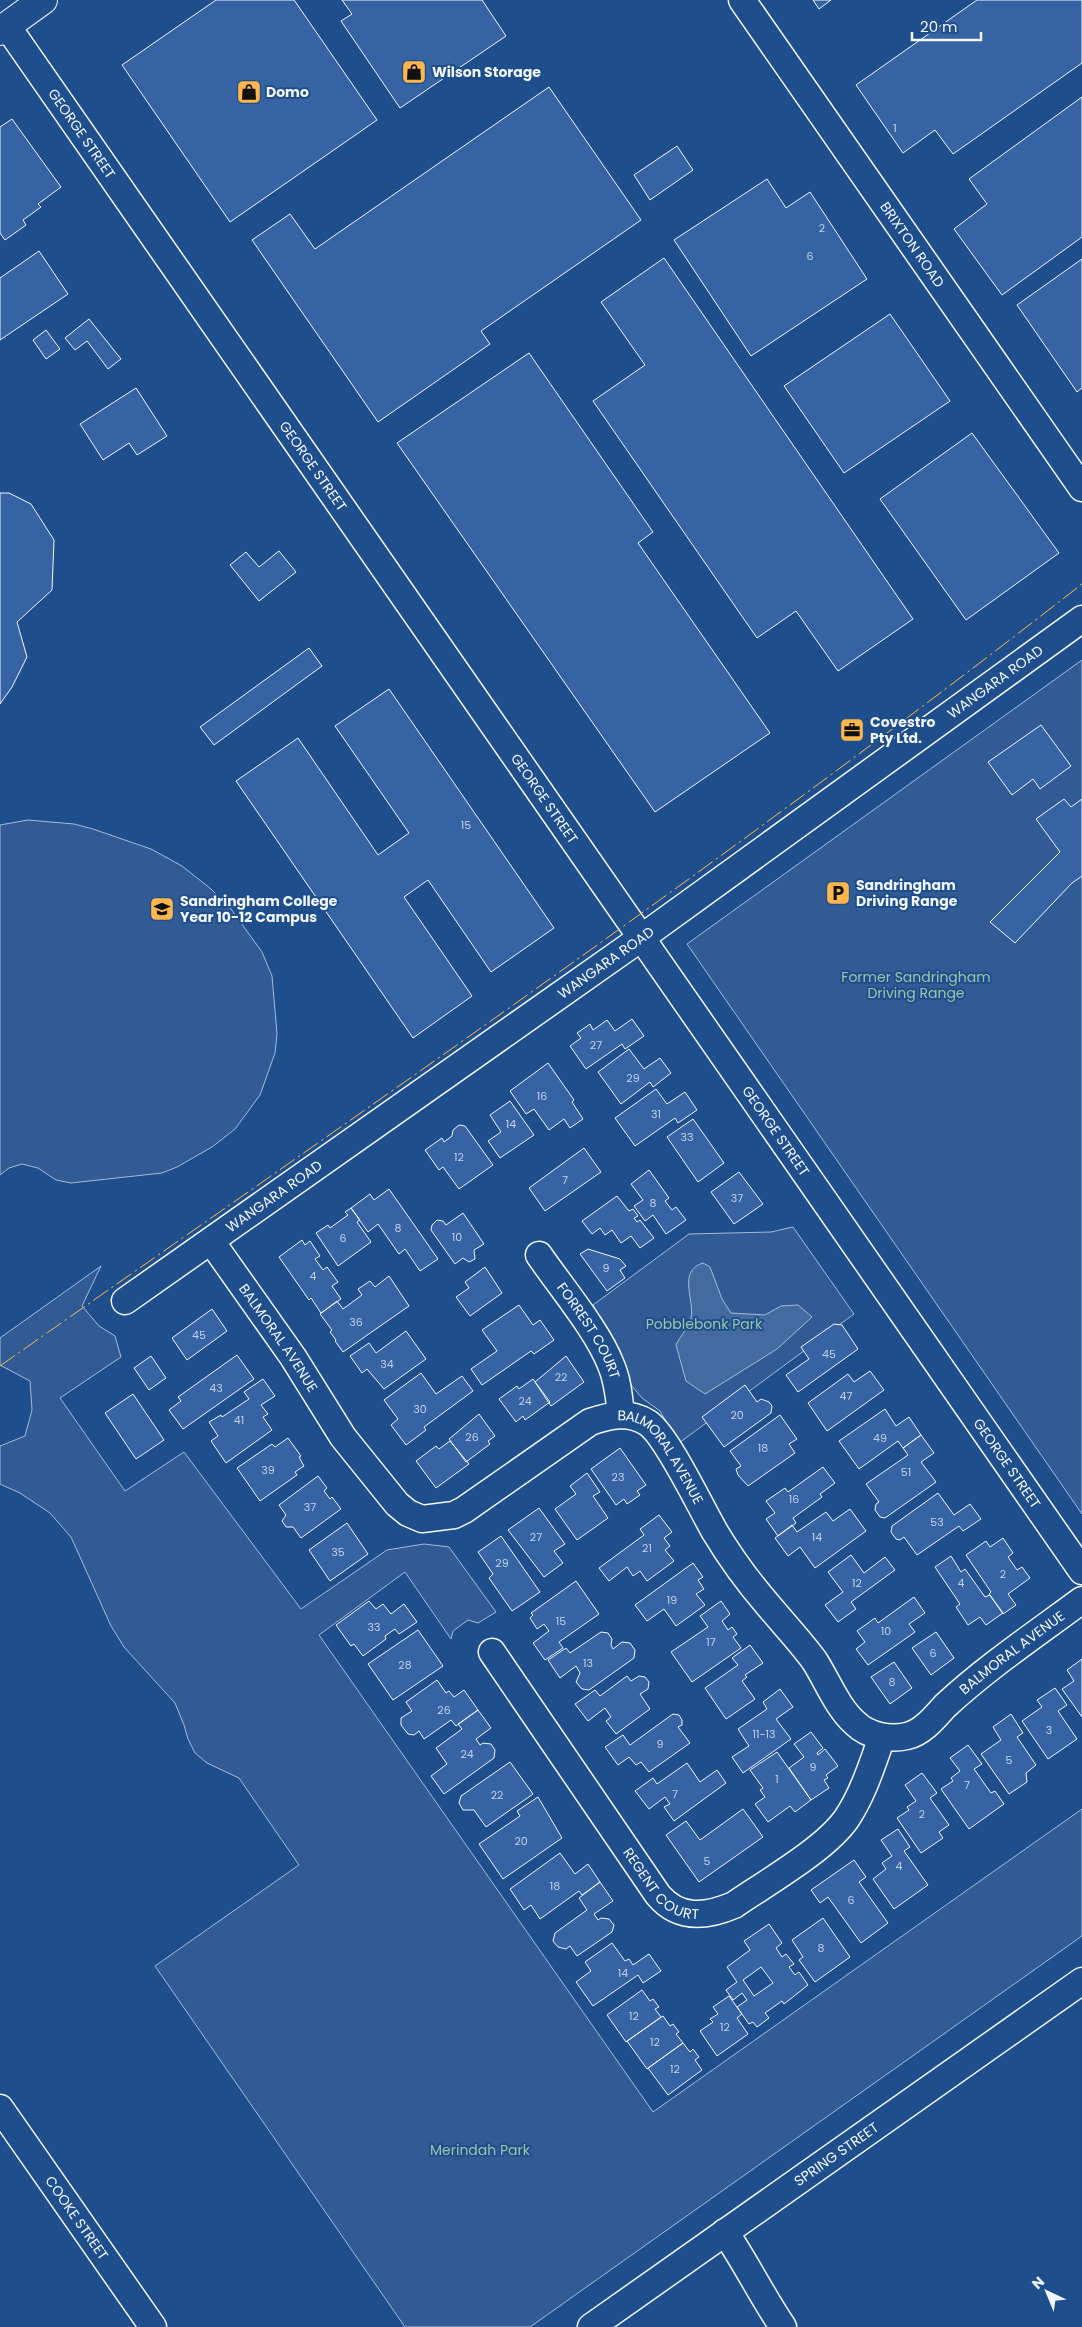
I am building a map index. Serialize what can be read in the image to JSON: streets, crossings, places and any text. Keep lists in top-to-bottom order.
{
  "streets": {
    "street": [
      "GEORGE STREET",
      "BRIXTON ROAD",
      "WANGARA ROAD",
      "FORREST COURT",
      "BALMORAL AVENUE",
      "REGENT COURT",
      "SPRING STREET",
      "COOKE STREET"
    ]
  },
  "crossings": [
    ["GEORGE STREET", "WANGARA ROAD"],
    ["WANGARA ROAD", "BALMORAL AVENUE"],
    ["FORREST COURT", "BALMORAL AVENUE"],
    ["BALMORAL AVENUE", "REGENT COURT"]
  ],
  "parks": ["Former Sandringham Driving Range", "Pobblebonk Park", "Merindah Park"],
  "places": {
    "shop": ["Wilson Storage", "Domo"],
    "office": ["Covestro Pty Ltd."],
    "parking": ["Sandringham Driving Range"],
    "school or university": ["Sandringham College Year 10-12 Campus"]
  },
  "house_numbers": [
    "1",
    "2",
    "6",
    "15",
    "27",
    "29",
    "16",
    "31",
    "14",
    "33",
    "12",
    "7",
    "37",
    "8",
    "8",
    "10",
    "6",
    "9",
    "4",
    "36",
    "45",
    "45",
    "34",
    "22",
    "43",
    "47",
    "24",
    "30",
    "20",
    "41",
    "26",
    "49",
    "18",
    "39",
    "51",
    "23",
    "16",
    "37",
    "53",
    "27",
    "14",
    "21",
    "35",
    "29",
    "2",
    "12",
    "4",
    "19",
    "15",
    "33",
    "10",
    "17",
    "6",
    "13",
    "28",
    "8",
    "26",
    "3",
    "11-13",
    "9",
    "24",
    "5",
    "9",
    "1",
    "7",
    "7",
    "22",
    "2",
    "20",
    "5",
    "4",
    "18",
    "6",
    "8",
    "14",
    "12",
    "12",
    "12",
    "12"
  ],
  "scale_bar": "20 m",
  "north": "top left"
}
